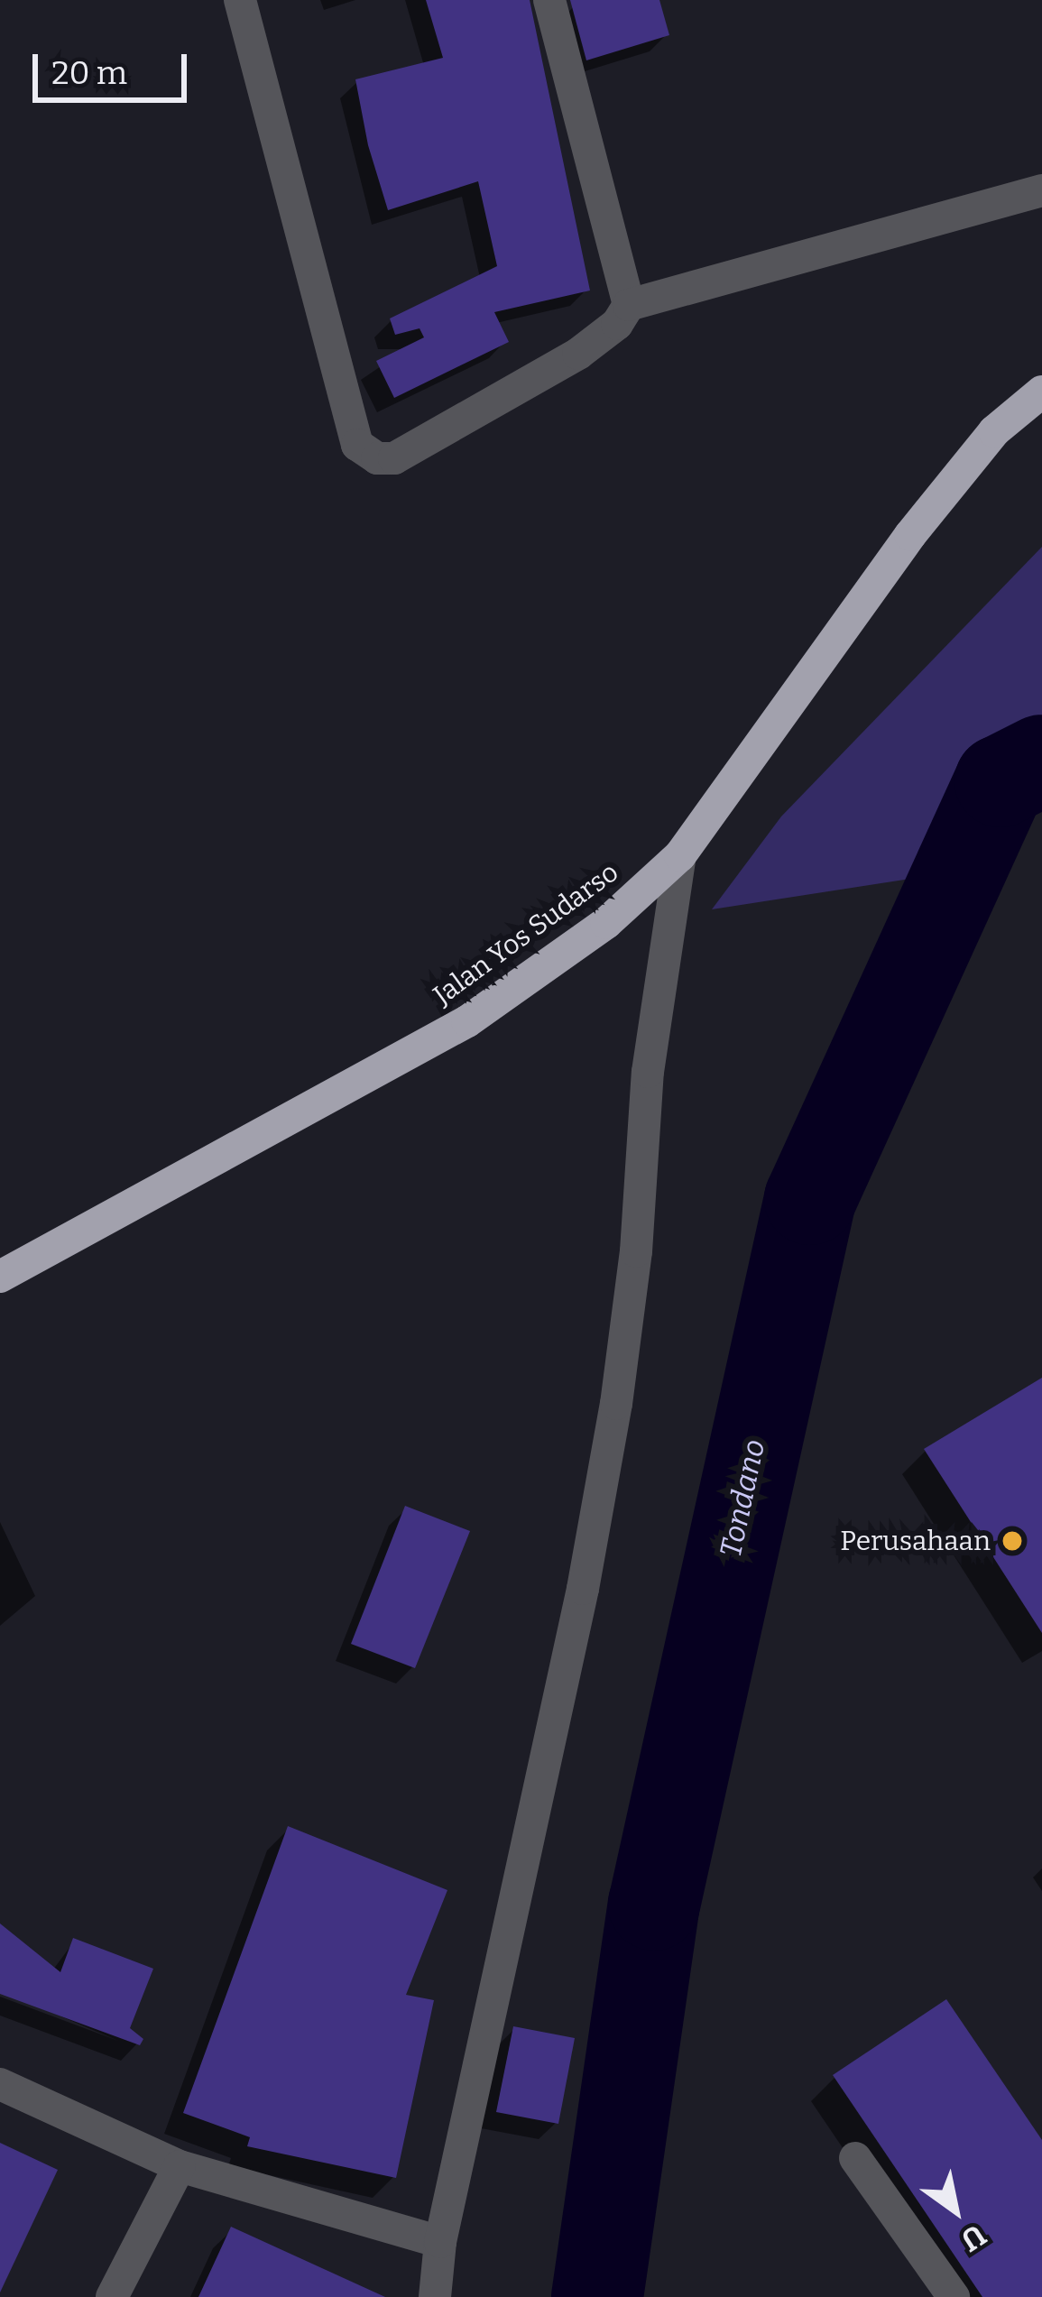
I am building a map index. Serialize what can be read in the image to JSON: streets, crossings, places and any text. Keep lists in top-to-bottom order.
{
  "streets": {
    "highway": ["Jalan Yos Sudarso"]
  },
  "water": ["Tondano"],
  "places": ["Perusahaan"],
  "scale_bar": "20 m",
  "north": "bottom right"
}
